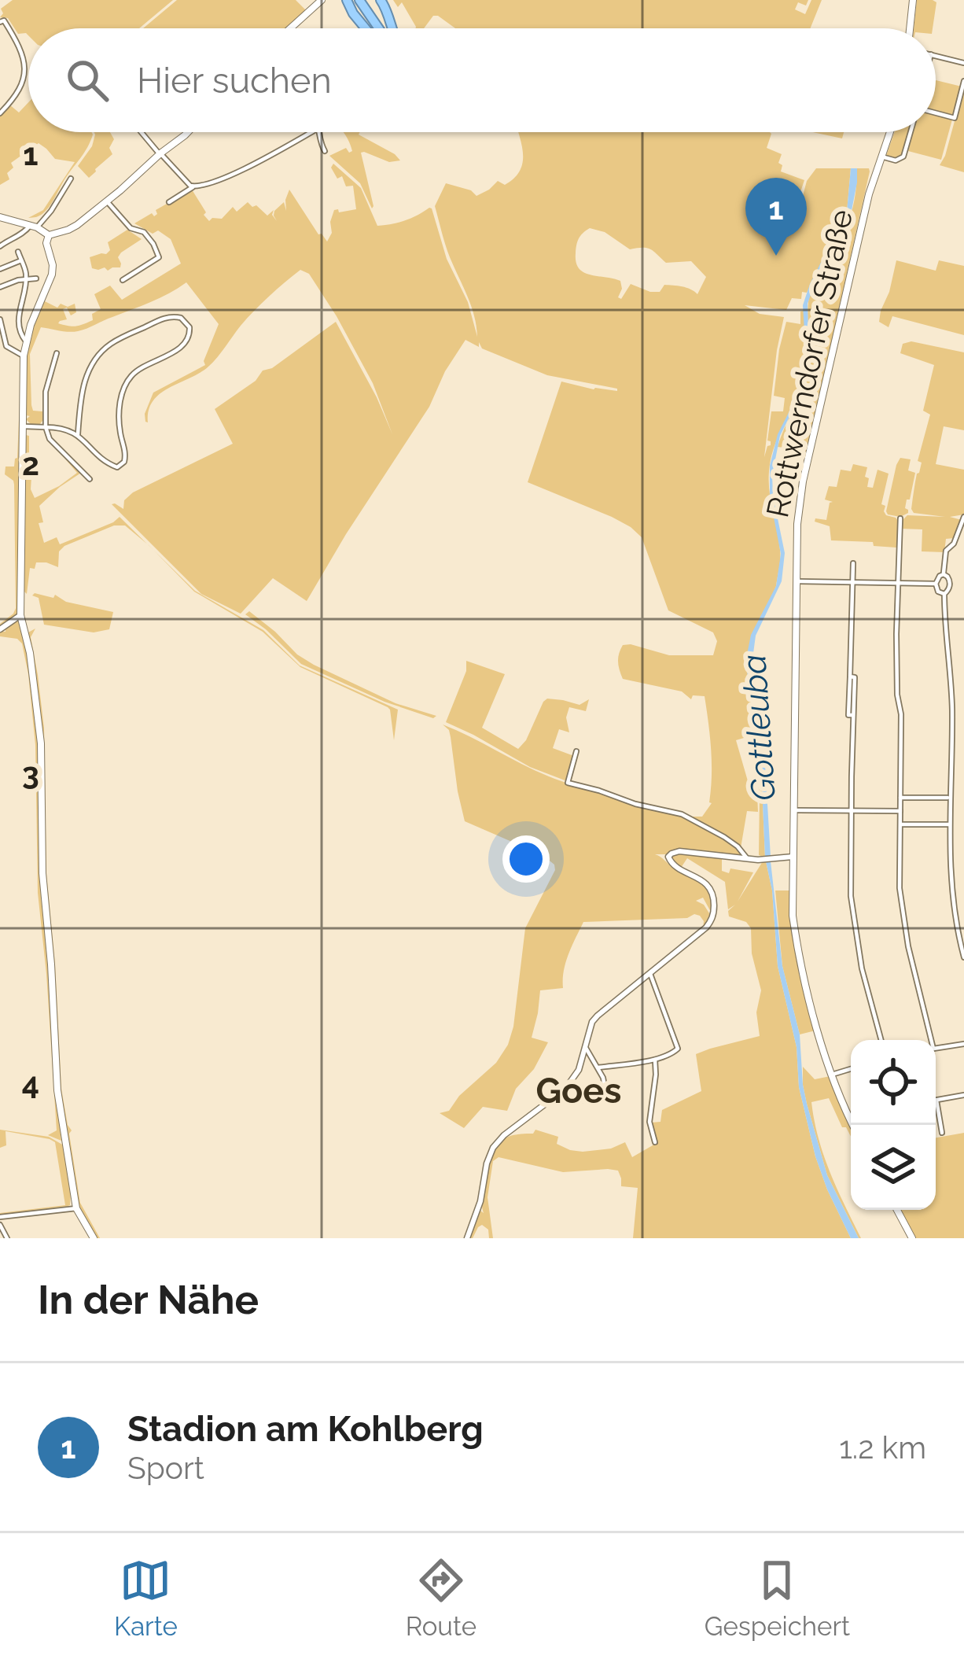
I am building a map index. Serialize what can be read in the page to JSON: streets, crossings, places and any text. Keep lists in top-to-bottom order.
{
  "streets": {
    "main road": ["Rottwerndorfer Straße"]
  },
  "districts": ["Goes"],
  "water": ["Gottleuba"],
  "page": {
    "search": "Hier suchen",
    "pins": "1",
    "heading": "In der Nähe",
    "list": [
      {
        "mark": "1",
        "name": "Stadion am Kohlberg",
        "note": "Sport",
        "value": "1.2 km"
      }
    ],
    "nav": ["Karte", "Route", "Gespeichert"]
  },
  "grid": {
    "rows": [
      "1",
      "2",
      "3",
      "4"
    ]
  }
}
